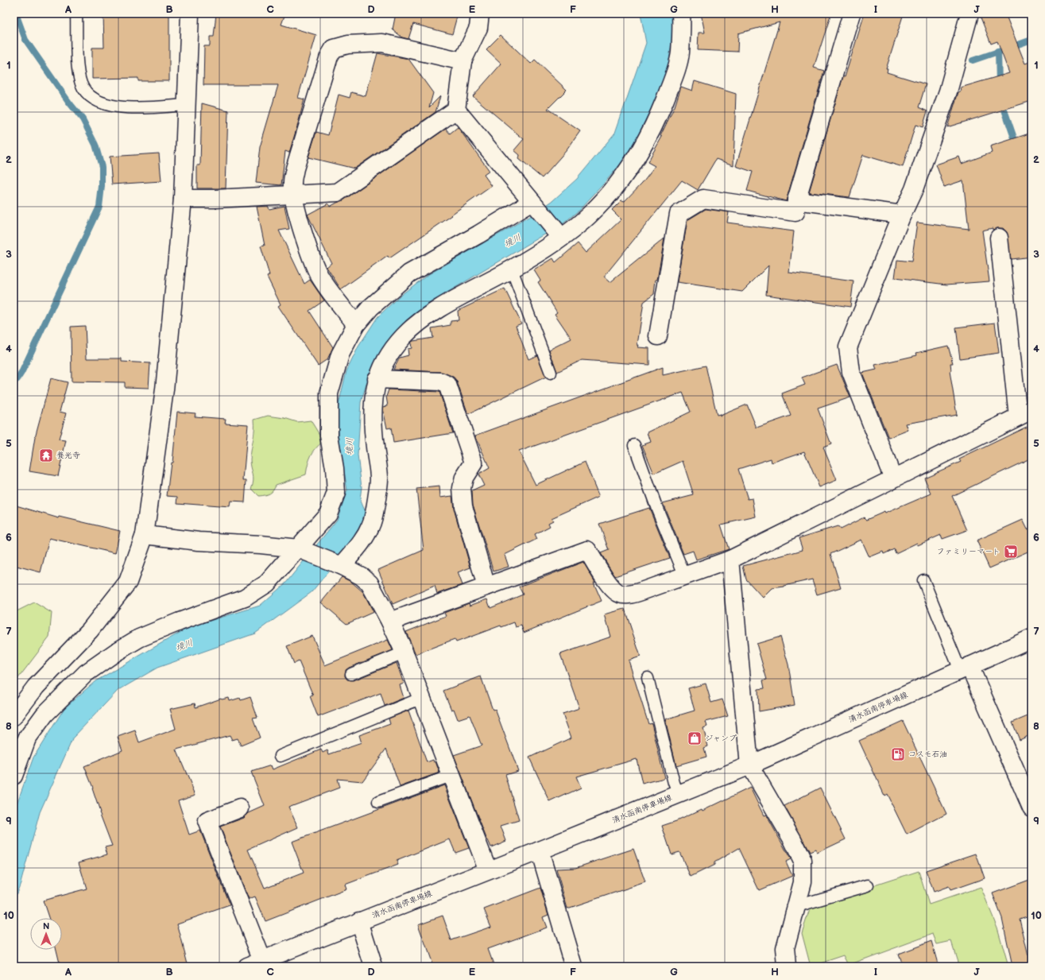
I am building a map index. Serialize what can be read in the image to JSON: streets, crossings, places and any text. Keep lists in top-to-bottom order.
{
  "streets": {
    "street": ["清水函南停車場線"]
  },
  "water": ["境川"],
  "places": {
    "temple": ["養光寺"],
    "supermarket": ["ファミリーマート"],
    "shop": ["ジャンプ"],
    "fuel station": ["コスモ石油"]
  },
  "north": "top",
  "grid": {
    "columns": [
      "A",
      "B",
      "C",
      "D",
      "E",
      "F",
      "G",
      "H",
      "I",
      "J"
    ],
    "rows": [
      "1",
      "2",
      "3",
      "4",
      "5",
      "6",
      "7",
      "8",
      "9",
      "10"
    ]
  }
}
